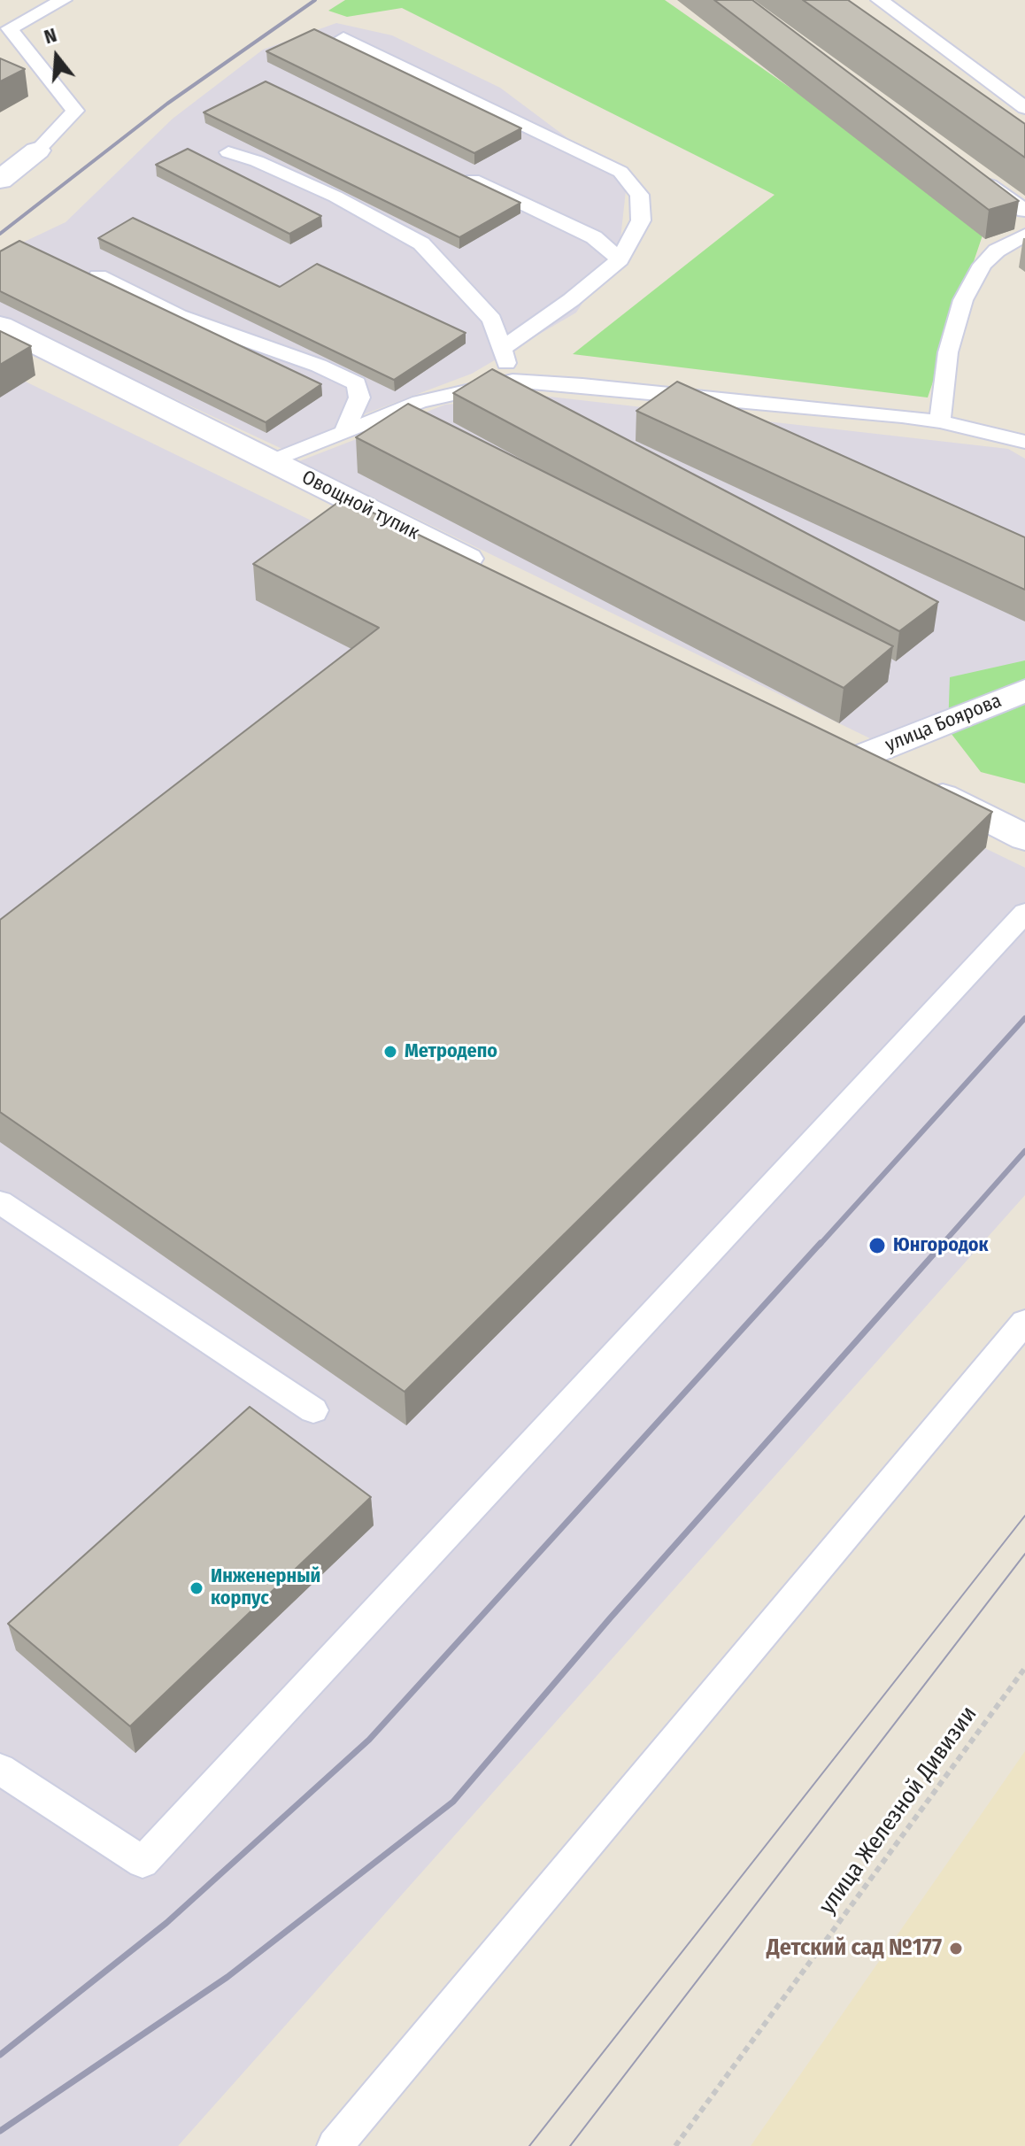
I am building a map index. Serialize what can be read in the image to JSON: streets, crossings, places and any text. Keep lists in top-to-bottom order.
{
  "streets": {
    "street": ["Овощной тупик", "улица Боярова"],
    "path": ["улица Железной Дивизии"]
  },
  "places": [
    "Метродепо",
    "Юнгородок",
    "Инженерный корпус",
    "Детский сад №177"
  ],
  "north": "top"
}
